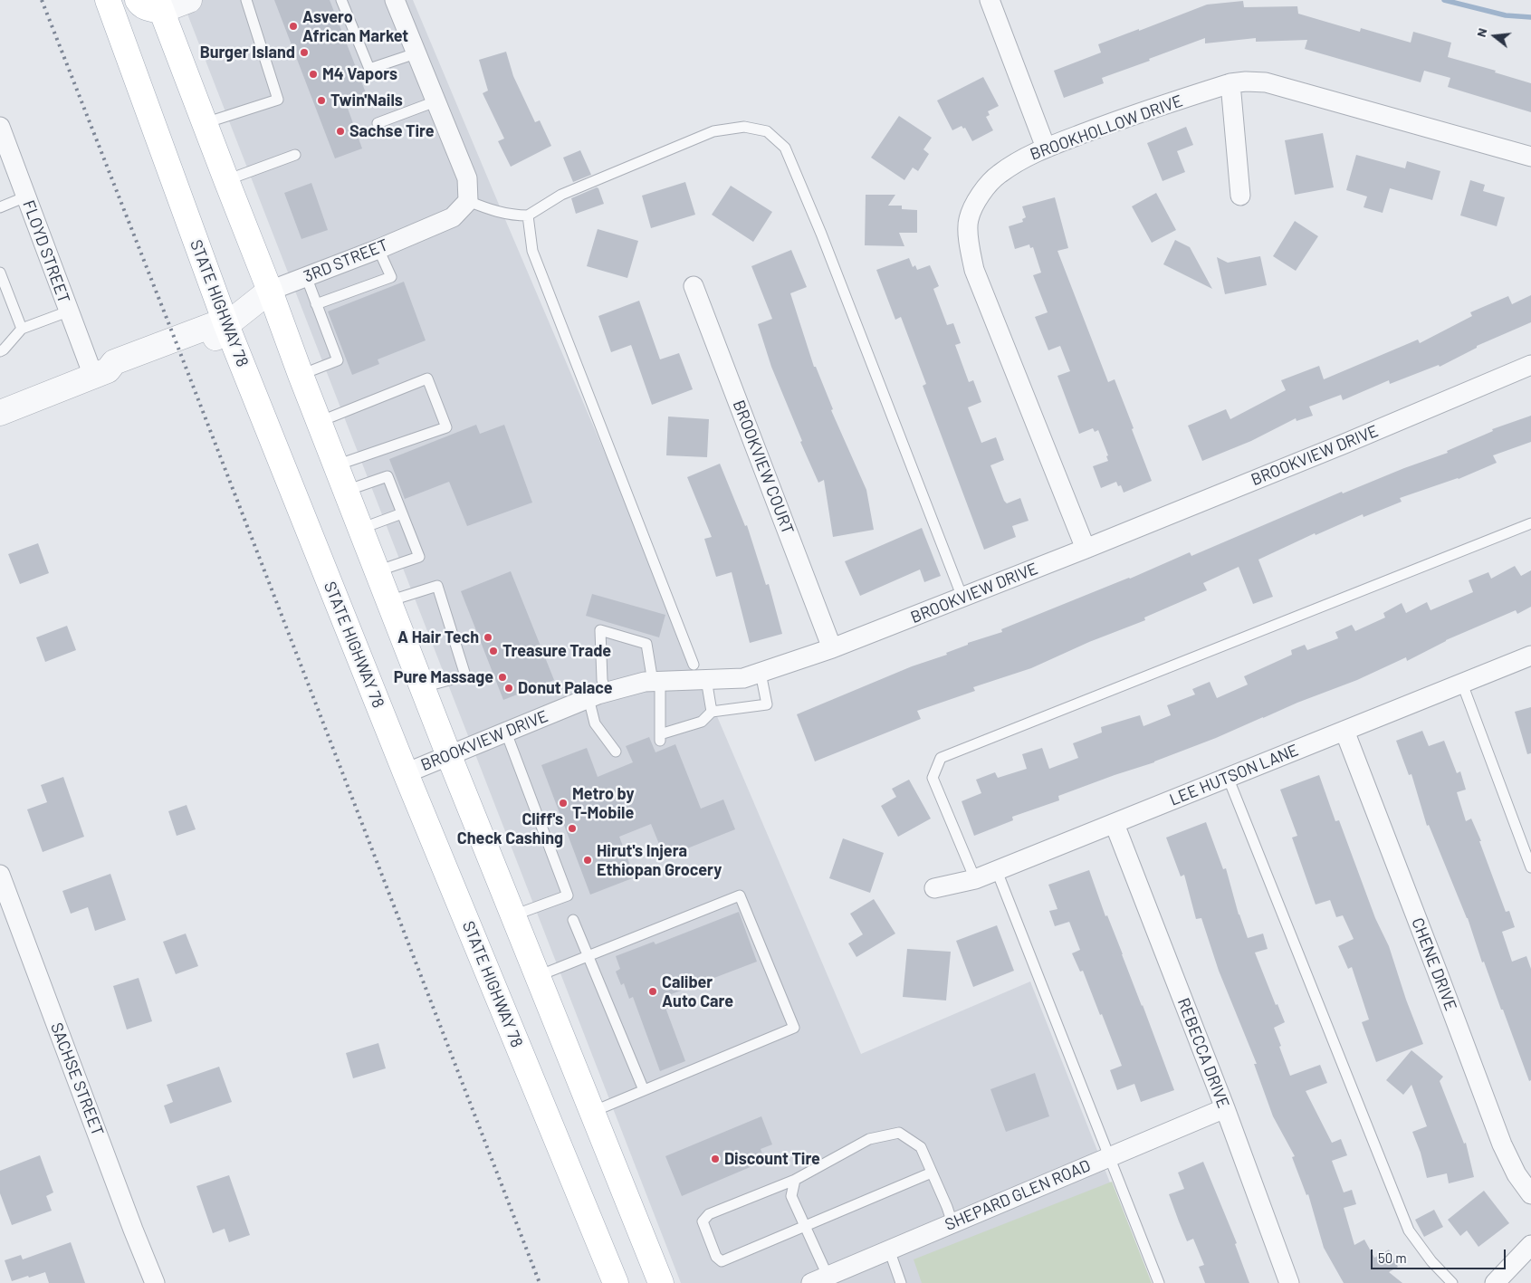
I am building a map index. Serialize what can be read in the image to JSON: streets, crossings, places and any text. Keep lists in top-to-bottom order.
{
  "streets": {
    "main road": ["STATE HIGHWAY 78"],
    "street": [
      "BROOKHOLLOW DRIVE",
      "FLOYD STREET",
      "3RD STREET",
      "BROOKVIEW DRIVE",
      "BROOKVIEW COURT",
      "LEE HUTSON LANE",
      "CHENE DRIVE",
      "REBECCA DRIVE",
      "SACHSE STREET",
      "SHEPARD GLEN ROAD"
    ]
  },
  "crossings": [
    ["BROOKHOLLOW DRIVE", "BROOKVIEW DRIVE"],
    ["FLOYD STREET", "3RD STREET"],
    ["3RD STREET", "STATE HIGHWAY 78"],
    ["STATE HIGHWAY 78", "BROOKVIEW DRIVE"],
    ["BROOKVIEW DRIVE", "BROOKVIEW COURT"],
    ["LEE HUTSON LANE", "CHENE DRIVE"],
    ["LEE HUTSON LANE", "REBECCA DRIVE"],
    ["REBECCA DRIVE", "SHEPARD GLEN ROAD"]
  ],
  "places": [
    "Asvero African Market",
    "Burger Island",
    "M4 Vapors",
    "Twin'Nails",
    "Sachse Tire",
    "A Hair Tech",
    "Treasure Trade",
    "Pure Massage",
    "Donut Palace",
    "Metro by T-Mobile",
    "Cliff's Check Cashing",
    "Hirut's Injera Ethiopan Grocery",
    "Caliber Auto Care",
    "Discount Tire"
  ],
  "scale_bar": "50 m",
  "north": "left"
}
